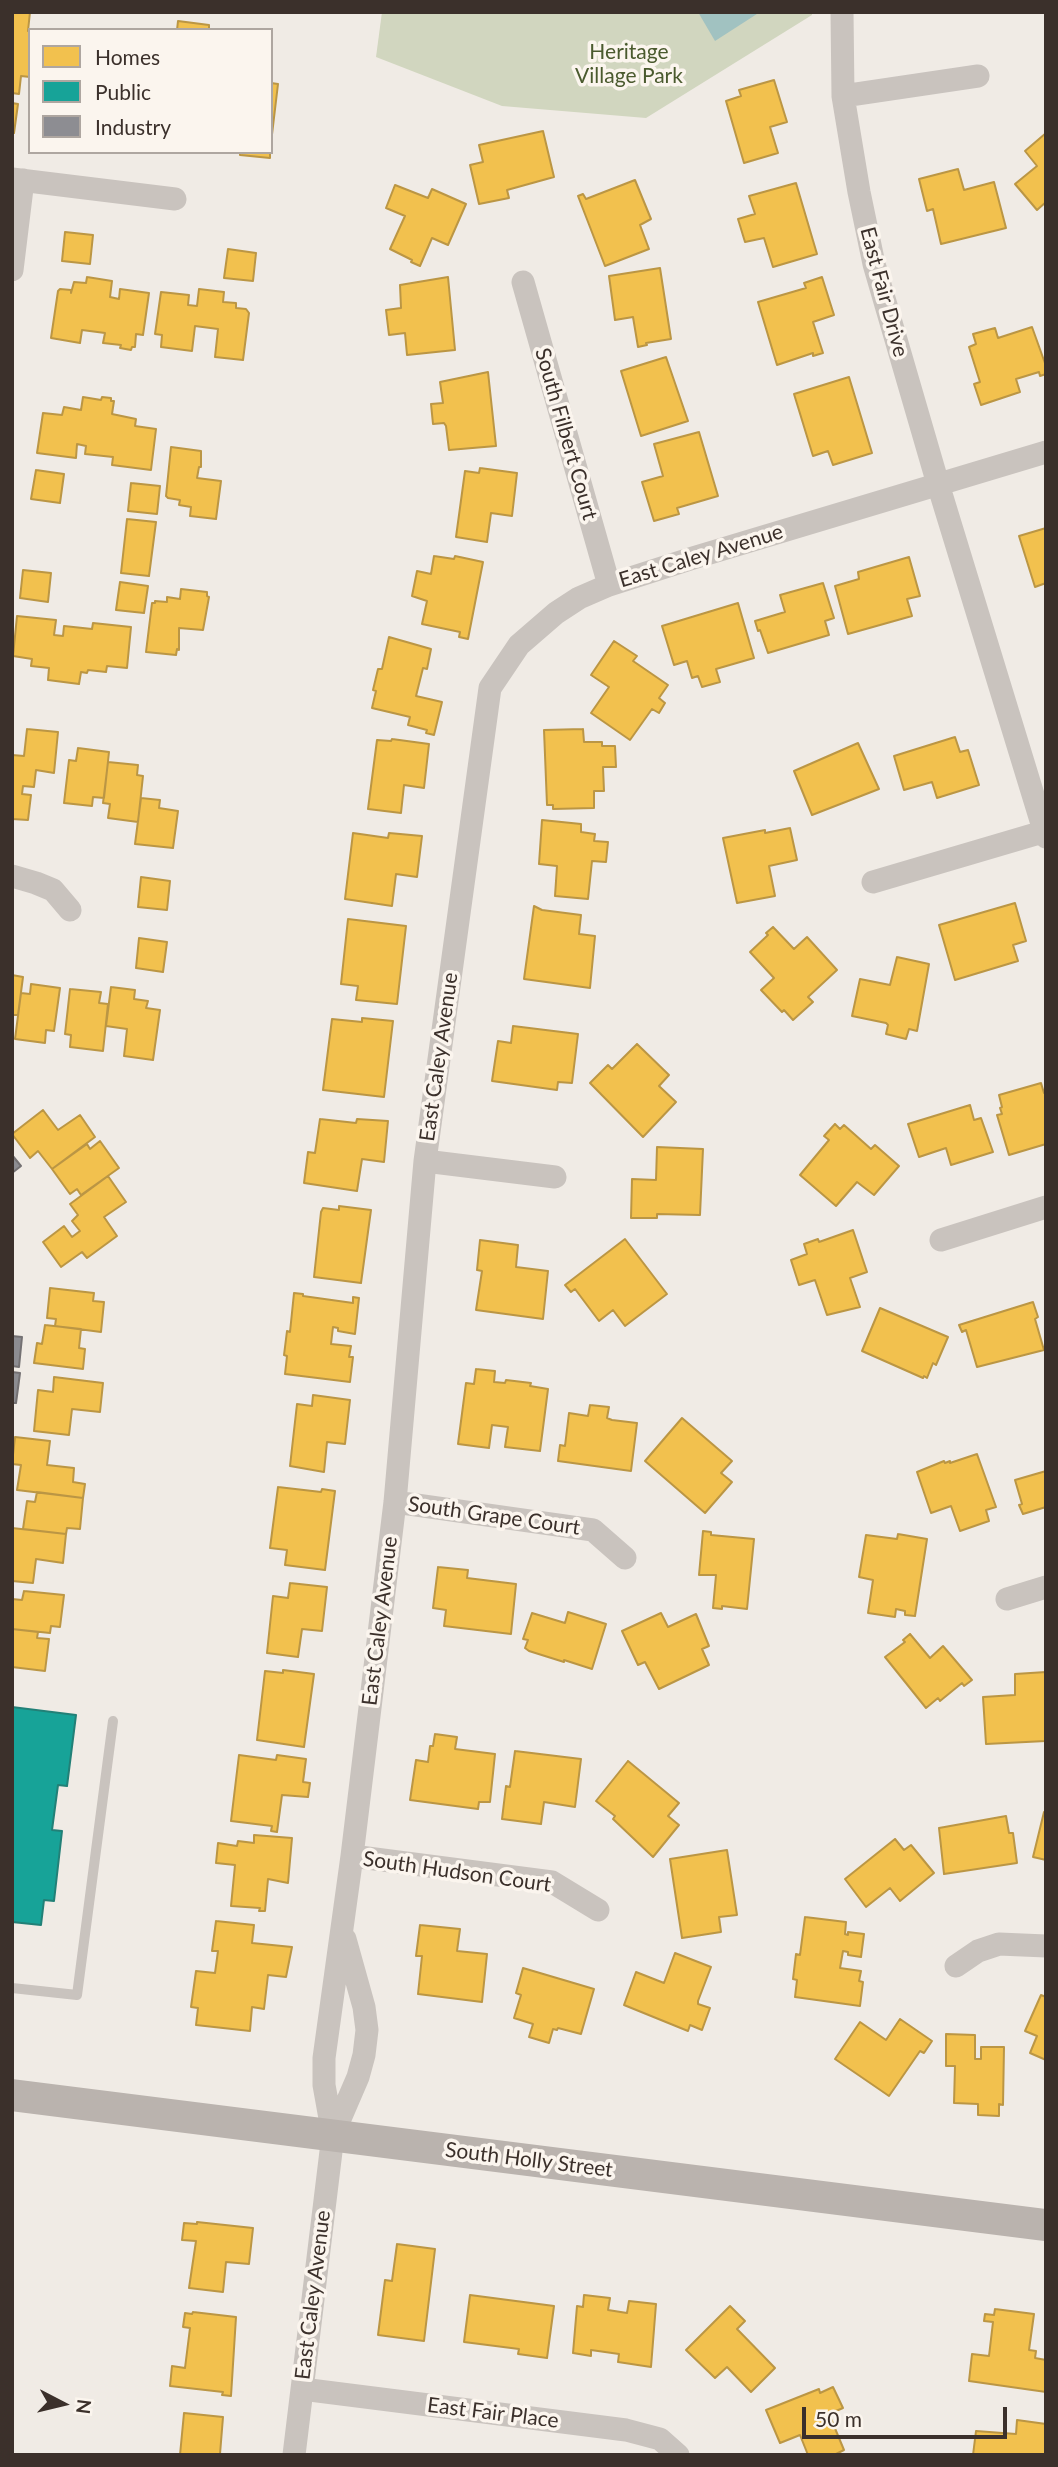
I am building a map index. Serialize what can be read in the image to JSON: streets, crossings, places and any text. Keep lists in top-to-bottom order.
{
  "streets": {
    "main road": ["South Holly Street"],
    "street": [
      "East Fair Drive",
      "South Filbert Court",
      "East Caley Avenue",
      "South Grape Court",
      "South Hudson Court",
      "East Fair Place"
    ]
  },
  "crossings": [
    ["East Fair Drive", "East Caley Avenue"],
    ["South Filbert Court", "East Caley Avenue"],
    ["East Caley Avenue", "South Grape Court"],
    ["East Caley Avenue", "South Hudson Court"],
    ["East Caley Avenue", "South Holly Street"],
    ["East Caley Avenue", "East Fair Place"]
  ],
  "parks": ["Heritage Village Park"],
  "legend": ["Homes", "Public", "Industry"],
  "scale_bar": "50 m",
  "north": "right"
}
